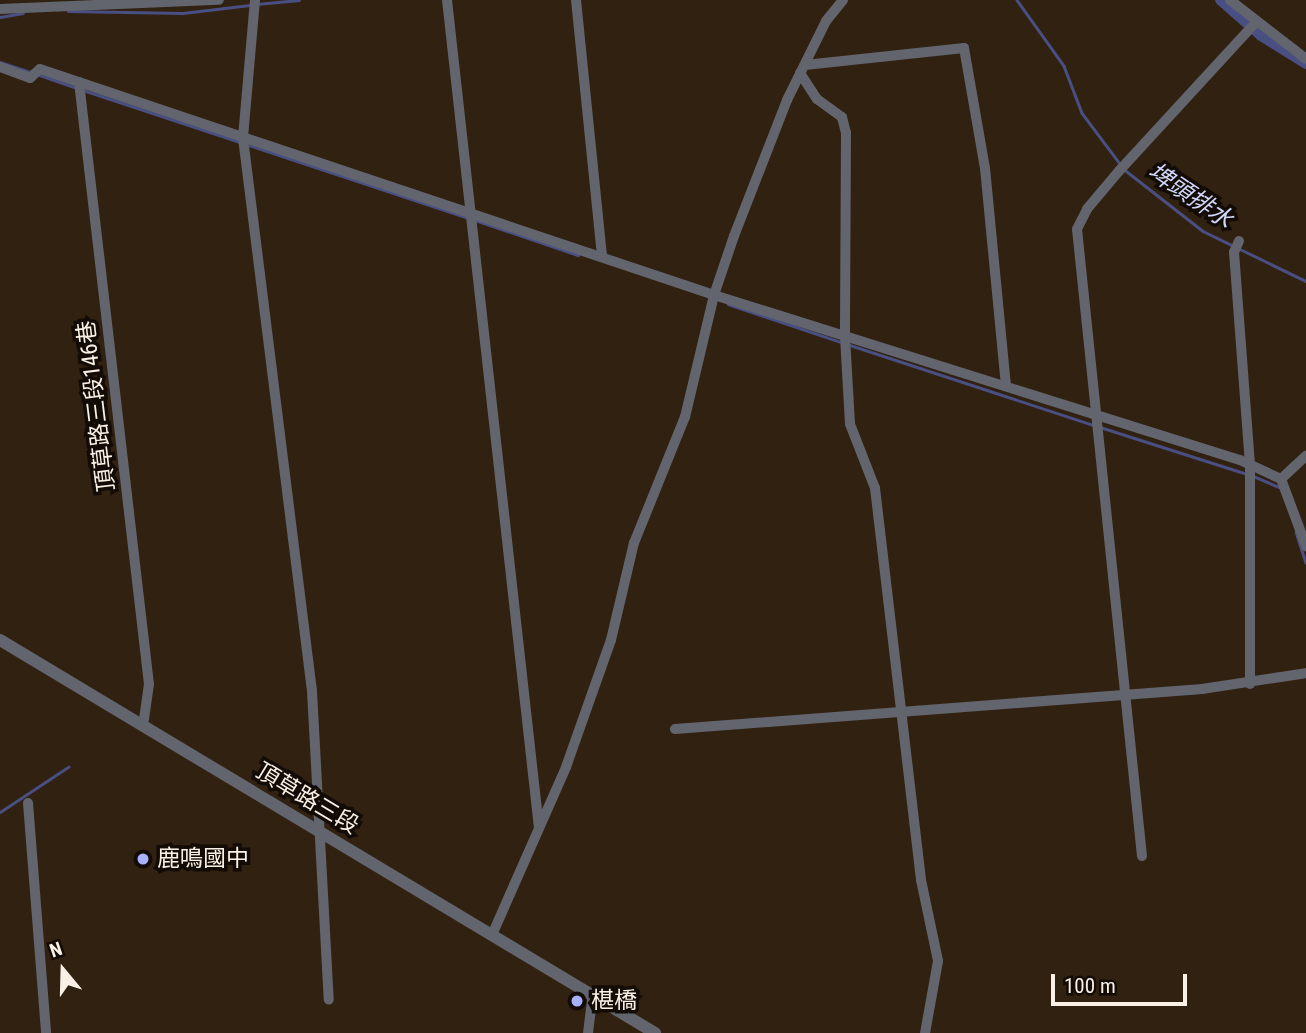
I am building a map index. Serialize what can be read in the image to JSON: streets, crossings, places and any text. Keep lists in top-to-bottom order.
{
  "streets": {
    "street": ["頂草路三段146巷", "頂草路三段"]
  },
  "crossings": [
    ["頂草路三段146巷", "頂草路三段"]
  ],
  "water": ["埤頭排水"],
  "places": ["鹿鳴國中", "椹橋"],
  "scale_bar": "100 m",
  "north": "top"
}
